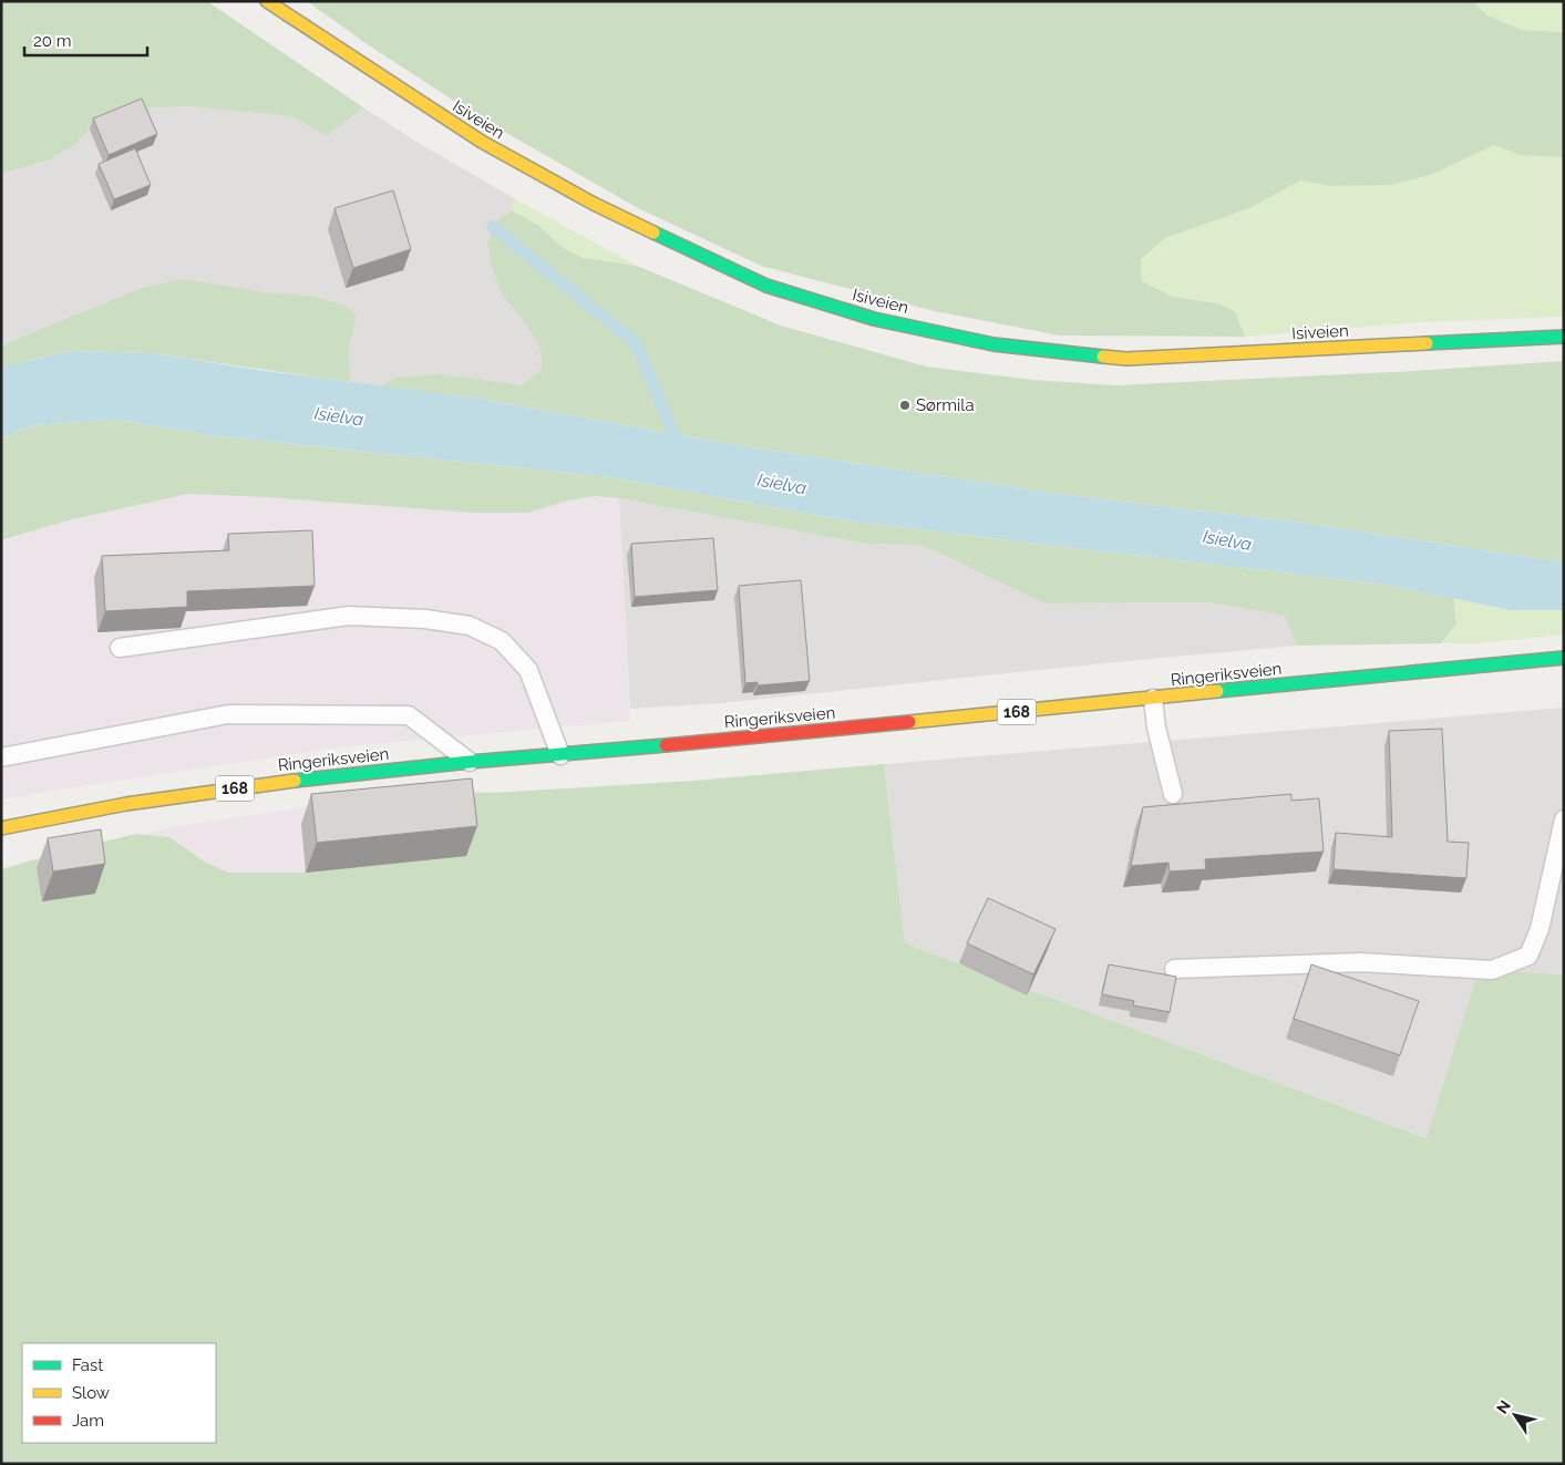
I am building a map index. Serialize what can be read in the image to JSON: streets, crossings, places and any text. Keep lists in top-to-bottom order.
{
  "streets": {
    "main road": ["Isiveien", "Ringeriksveien", "168"]
  },
  "water": ["Isielva"],
  "places": ["Sørmila"],
  "legend": ["Fast", "Slow", "Jam"],
  "scale_bar": "20 m",
  "north": "top left"
}
